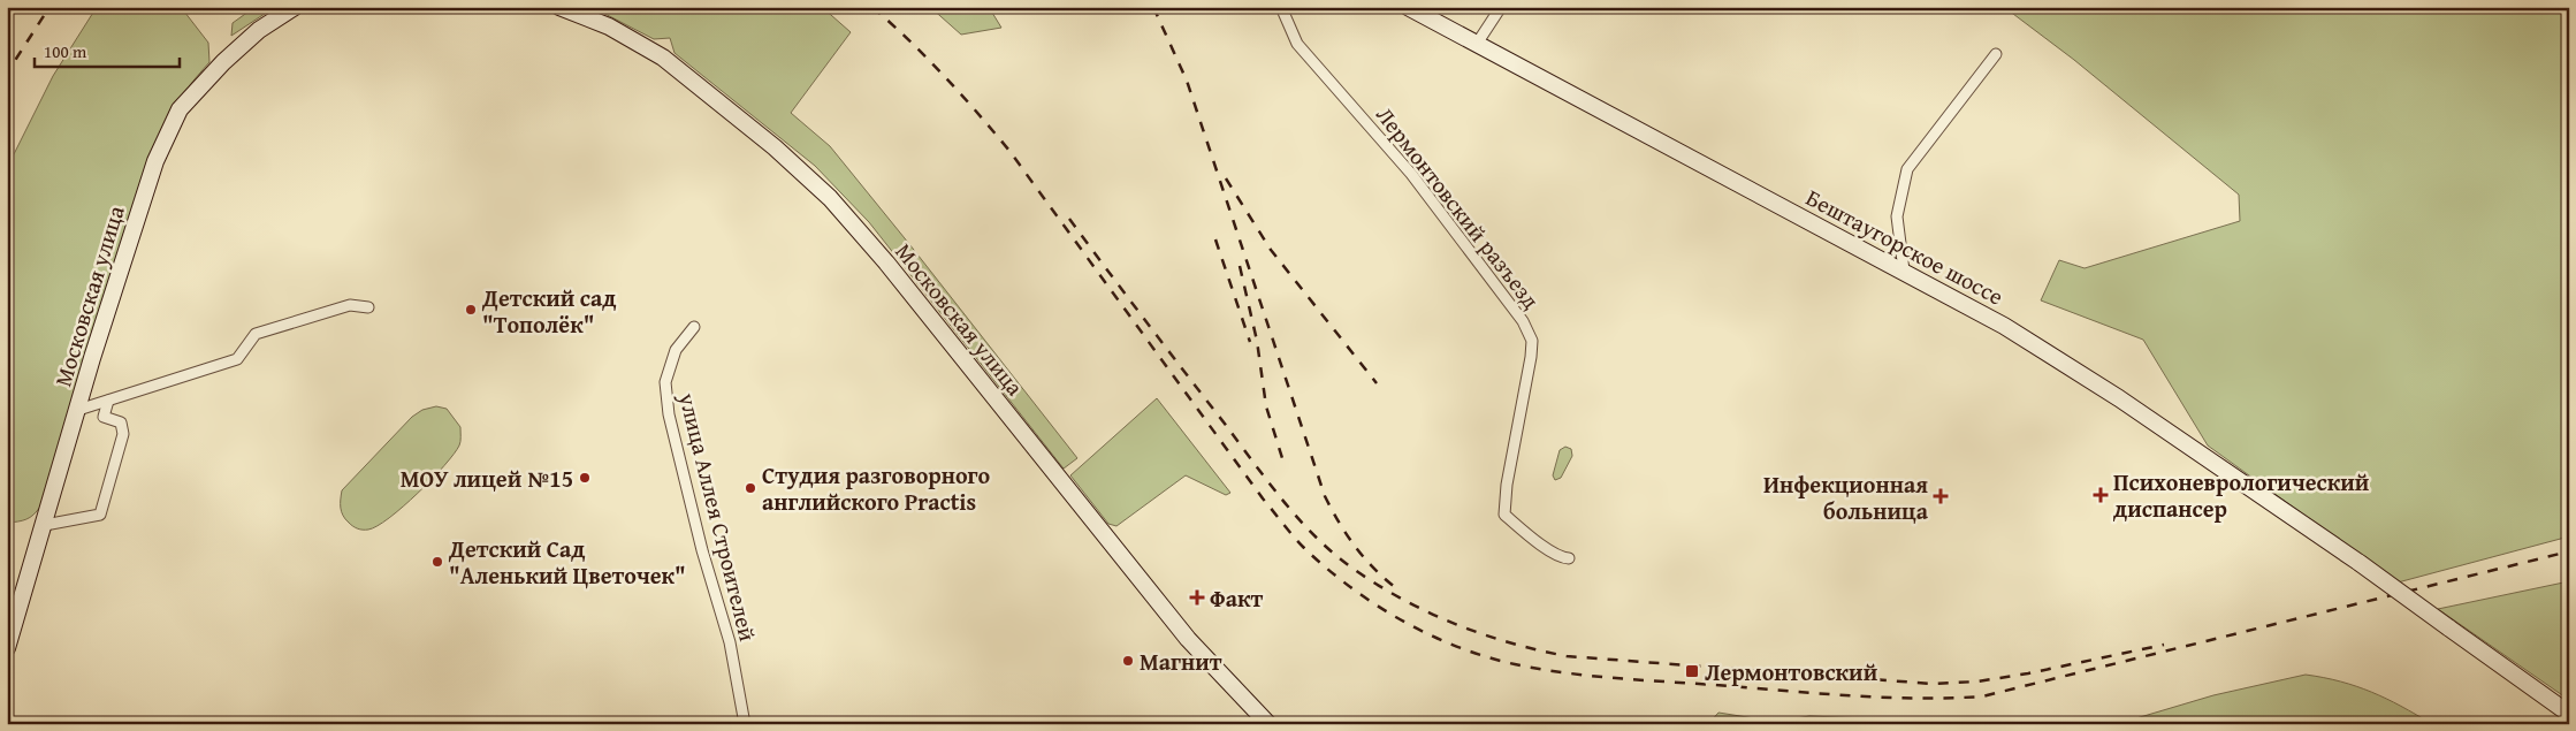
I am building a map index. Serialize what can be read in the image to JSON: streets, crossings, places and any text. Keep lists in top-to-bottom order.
{
  "streets": {
    "street": [
      "Лермонтовский разъезд",
      "Бештаугорское шоссе",
      "Московская улица",
      "улица Аллея Строителей"
    ]
  },
  "places": {
    "other": [
      "Детский сад \"Тополёк\"",
      "МОУ лицей №15",
      "Студия разговорного английского Practis",
      "Детский Сад \"Аленький Цветочек\"",
      "Магнит"
    ],
    "health": ["Психоневрологический диспансер", "Инфекционная больница", "Факт"],
    "transit": ["Лермонтовский"]
  },
  "scale_bar": "100 m"
}
